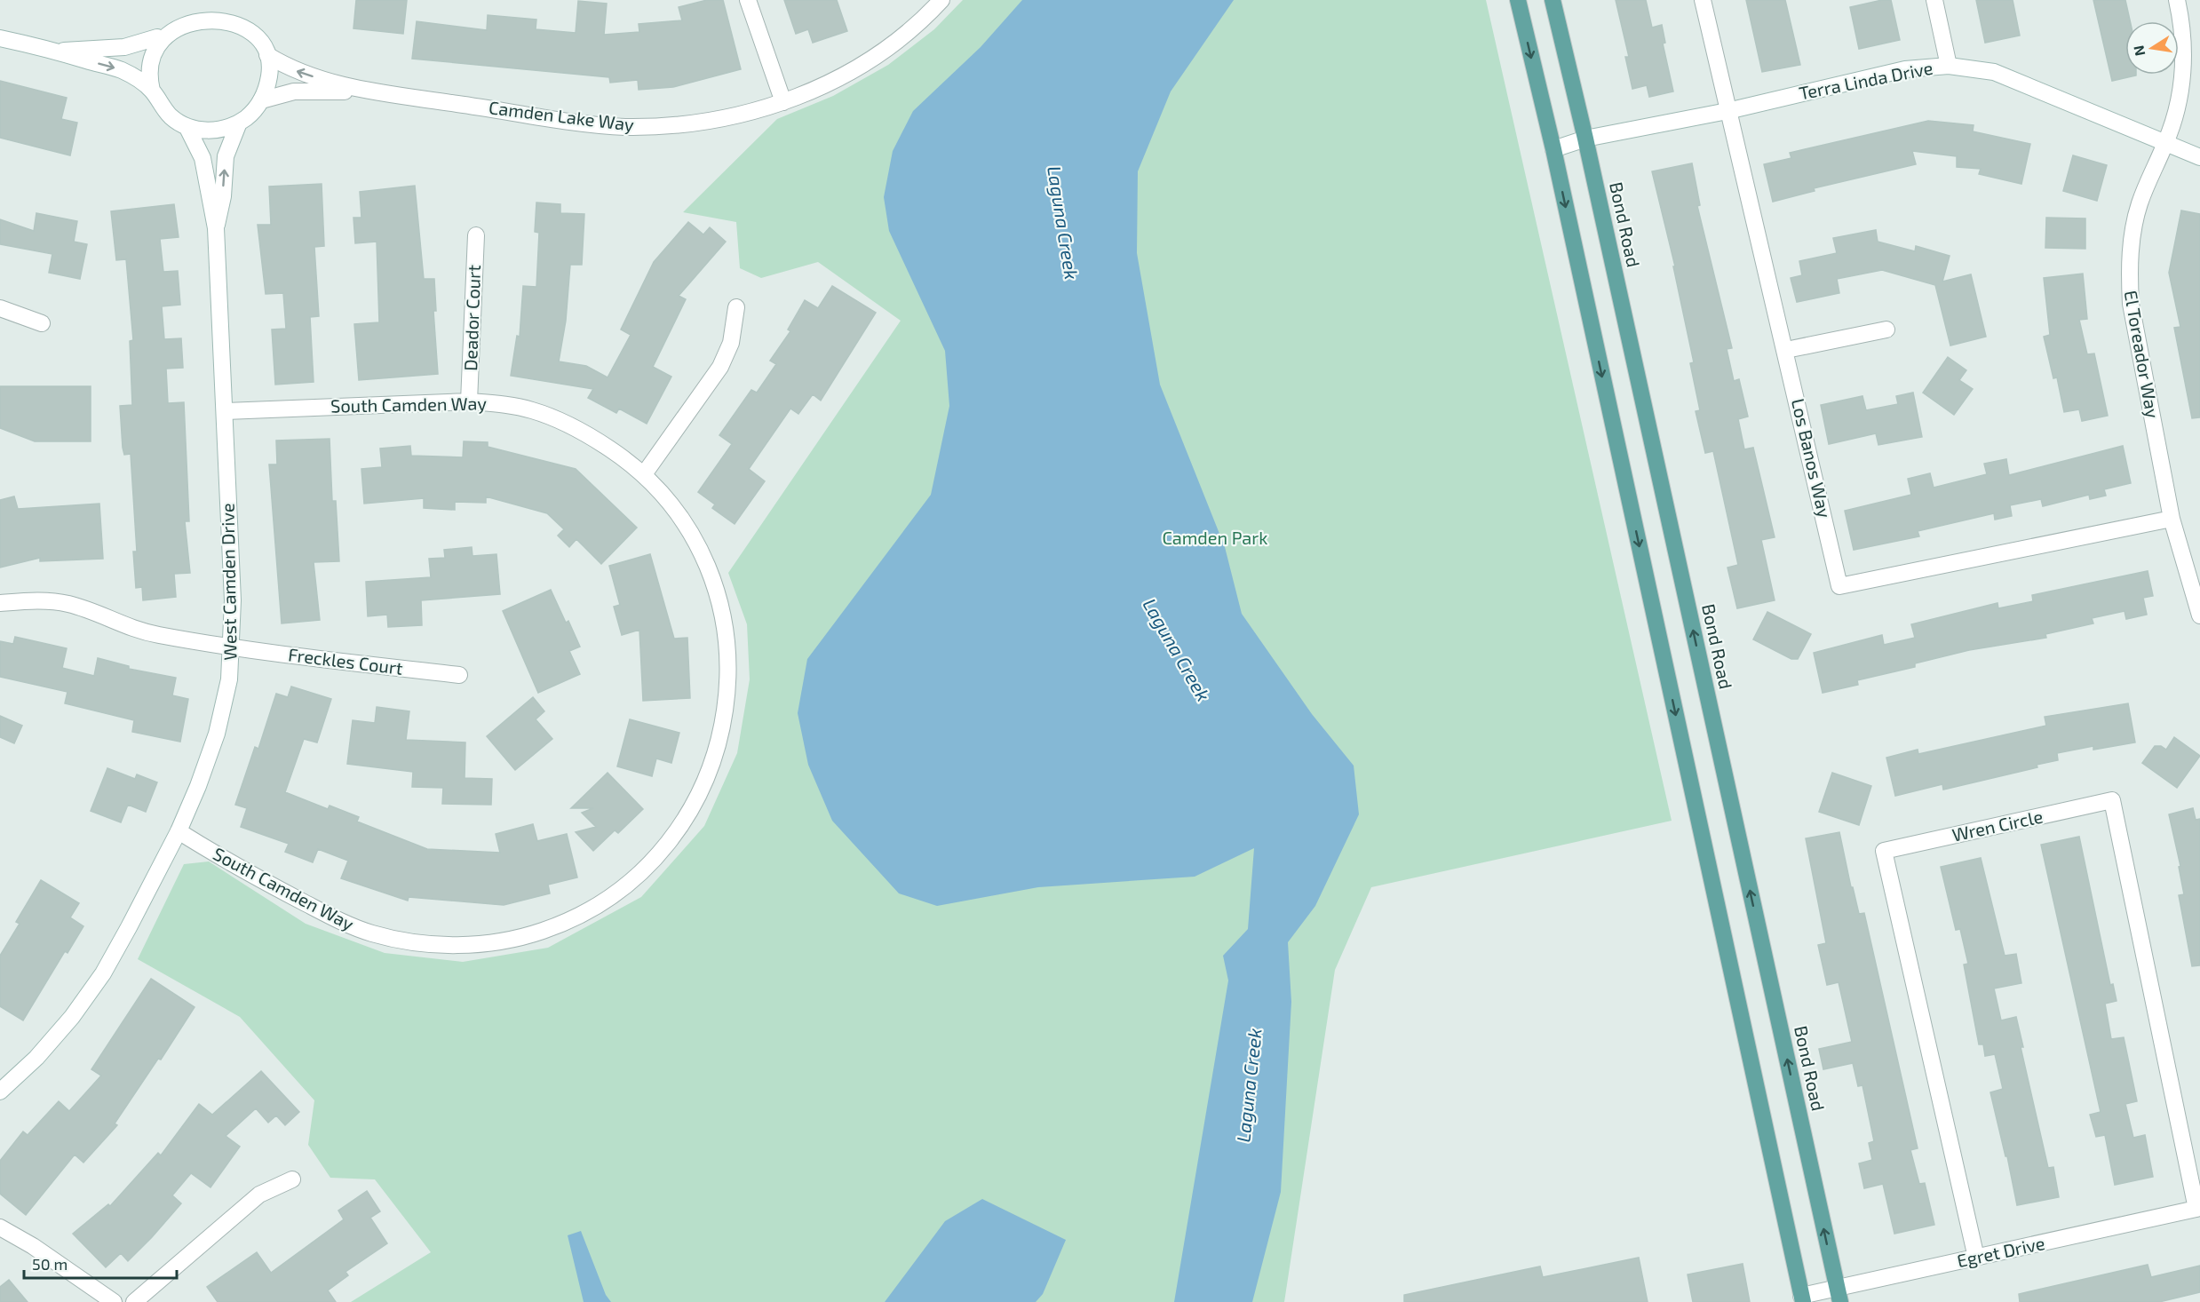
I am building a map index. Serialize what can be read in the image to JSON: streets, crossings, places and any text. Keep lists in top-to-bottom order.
{
  "streets": {
    "main road": ["Bond Road"],
    "street": [
      "Terra Linda Drive",
      "Camden Lake Way",
      "Deador Court",
      "El Toreador Way",
      "South Camden Way",
      "Los Banos Way",
      "West Camden Drive",
      "Freckles Court",
      "Wren Circle",
      "Egret Drive"
    ]
  },
  "crossings": [
    ["Terra Linda Drive", "Bond Road"],
    ["Terra Linda Drive", "El Toreador Way"],
    ["Terra Linda Drive", "Los Banos Way"],
    ["Camden Lake Way", "West Camden Drive"],
    ["Bond Road", "Egret Drive"],
    ["Deador Court", "South Camden Way"],
    ["El Toreador Way", "Los Banos Way"],
    ["South Camden Way", "West Camden Drive"],
    ["West Camden Drive", "Freckles Court"],
    ["Wren Circle", "Egret Drive"]
  ],
  "water": ["Laguna Creek"],
  "parks": ["Camden Park"],
  "scale_bar": "50 m",
  "north": "left"
}
